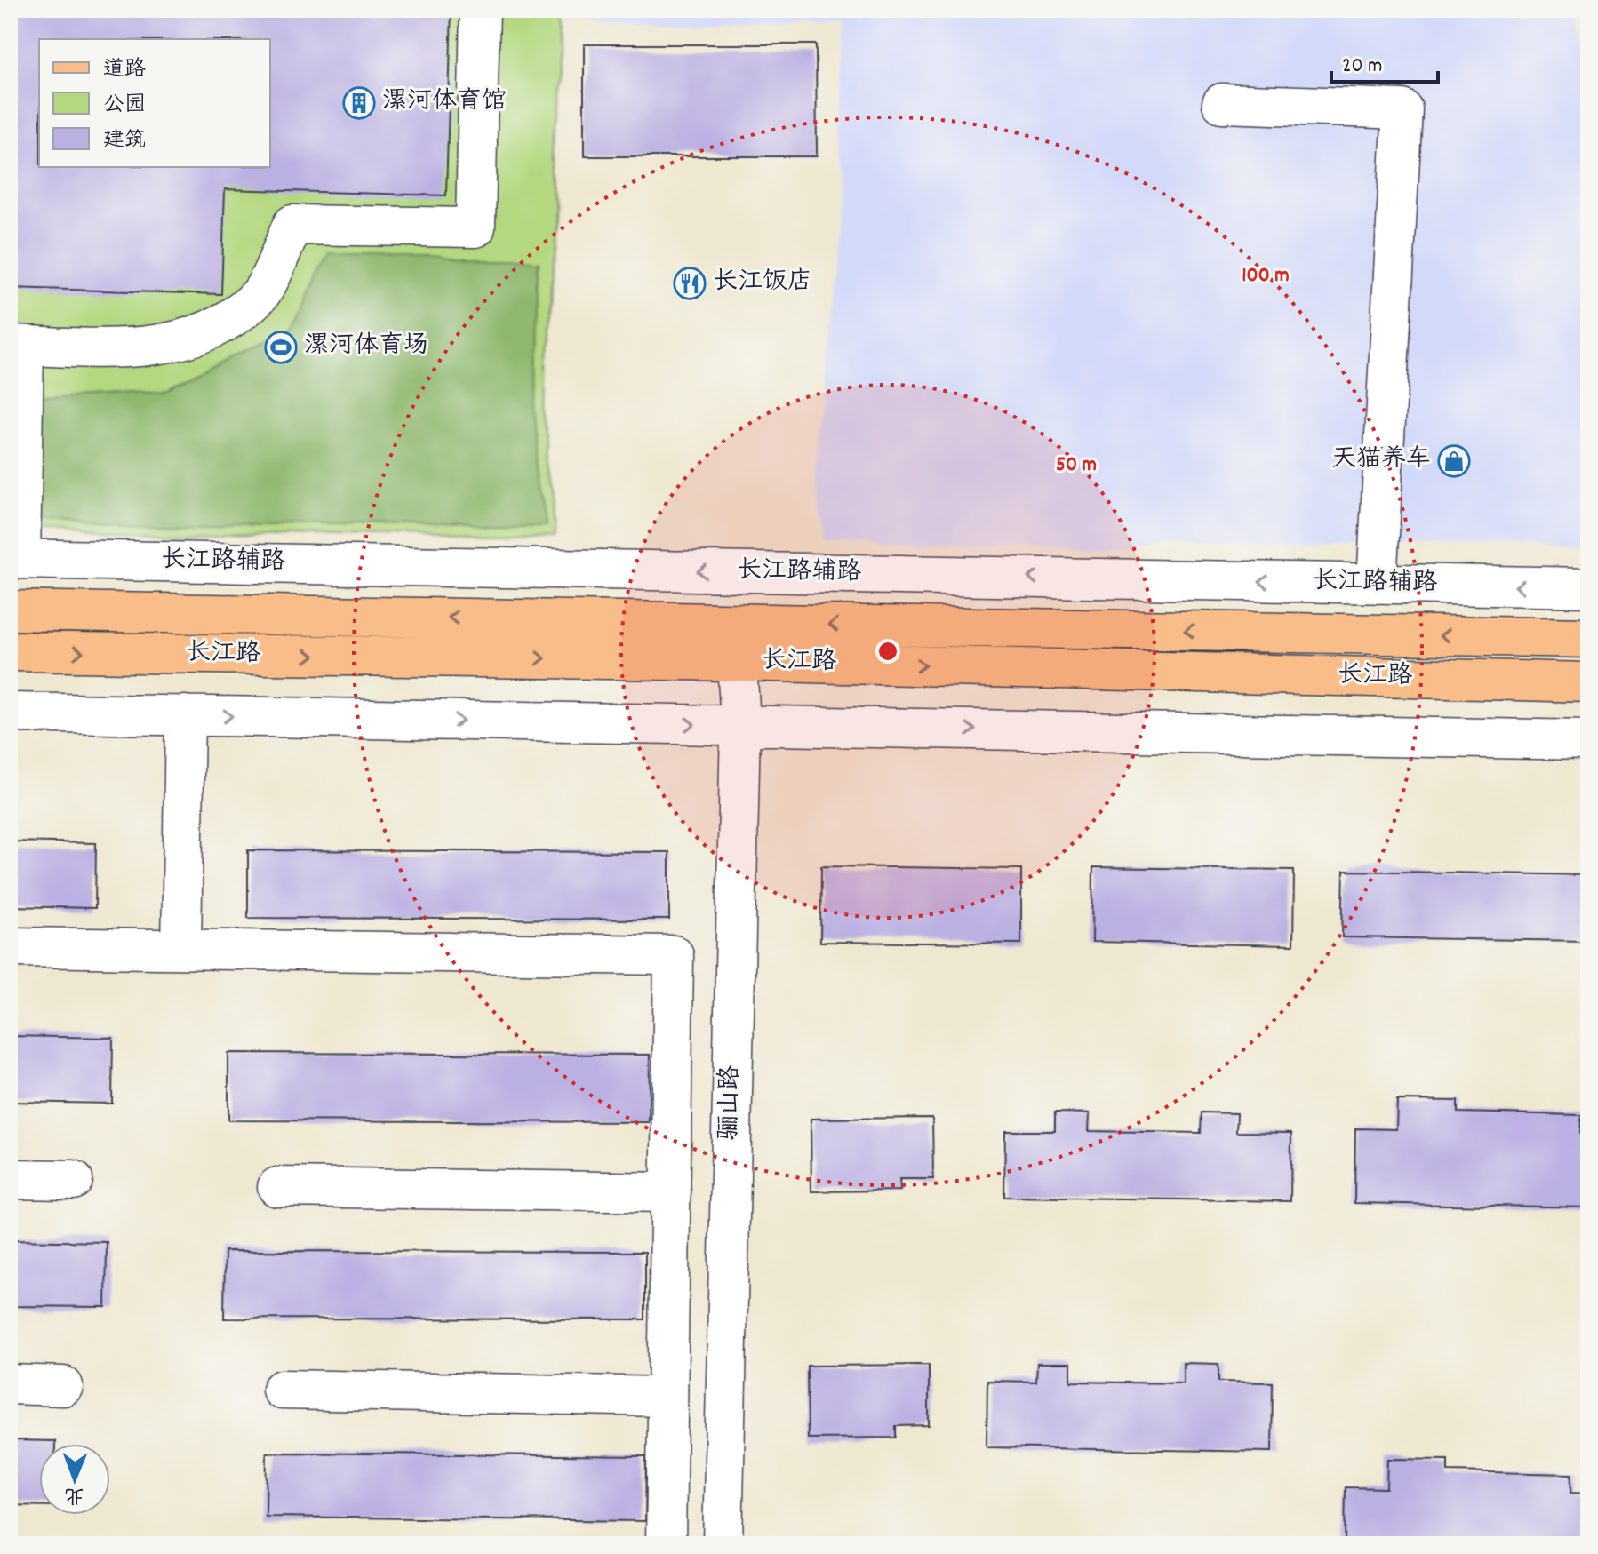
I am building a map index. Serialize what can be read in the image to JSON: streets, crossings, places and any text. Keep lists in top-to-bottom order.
{
  "streets": {
    "main road": ["长江路"],
    "street": ["长江路辅路", "骊山路"]
  },
  "crossings": [
    ["长江路", "骊山路"]
  ],
  "places": {
    "building": ["漯河体育馆"],
    "restaurant": ["长江饭店"],
    "sports": ["漯河体育场"],
    "shop": ["天猫养车"]
  },
  "legend": ["道路", "公园", "建筑"],
  "scale_bar": "20 m",
  "north": "bottom",
  "rings": ["100 m", "50 m"]
}
